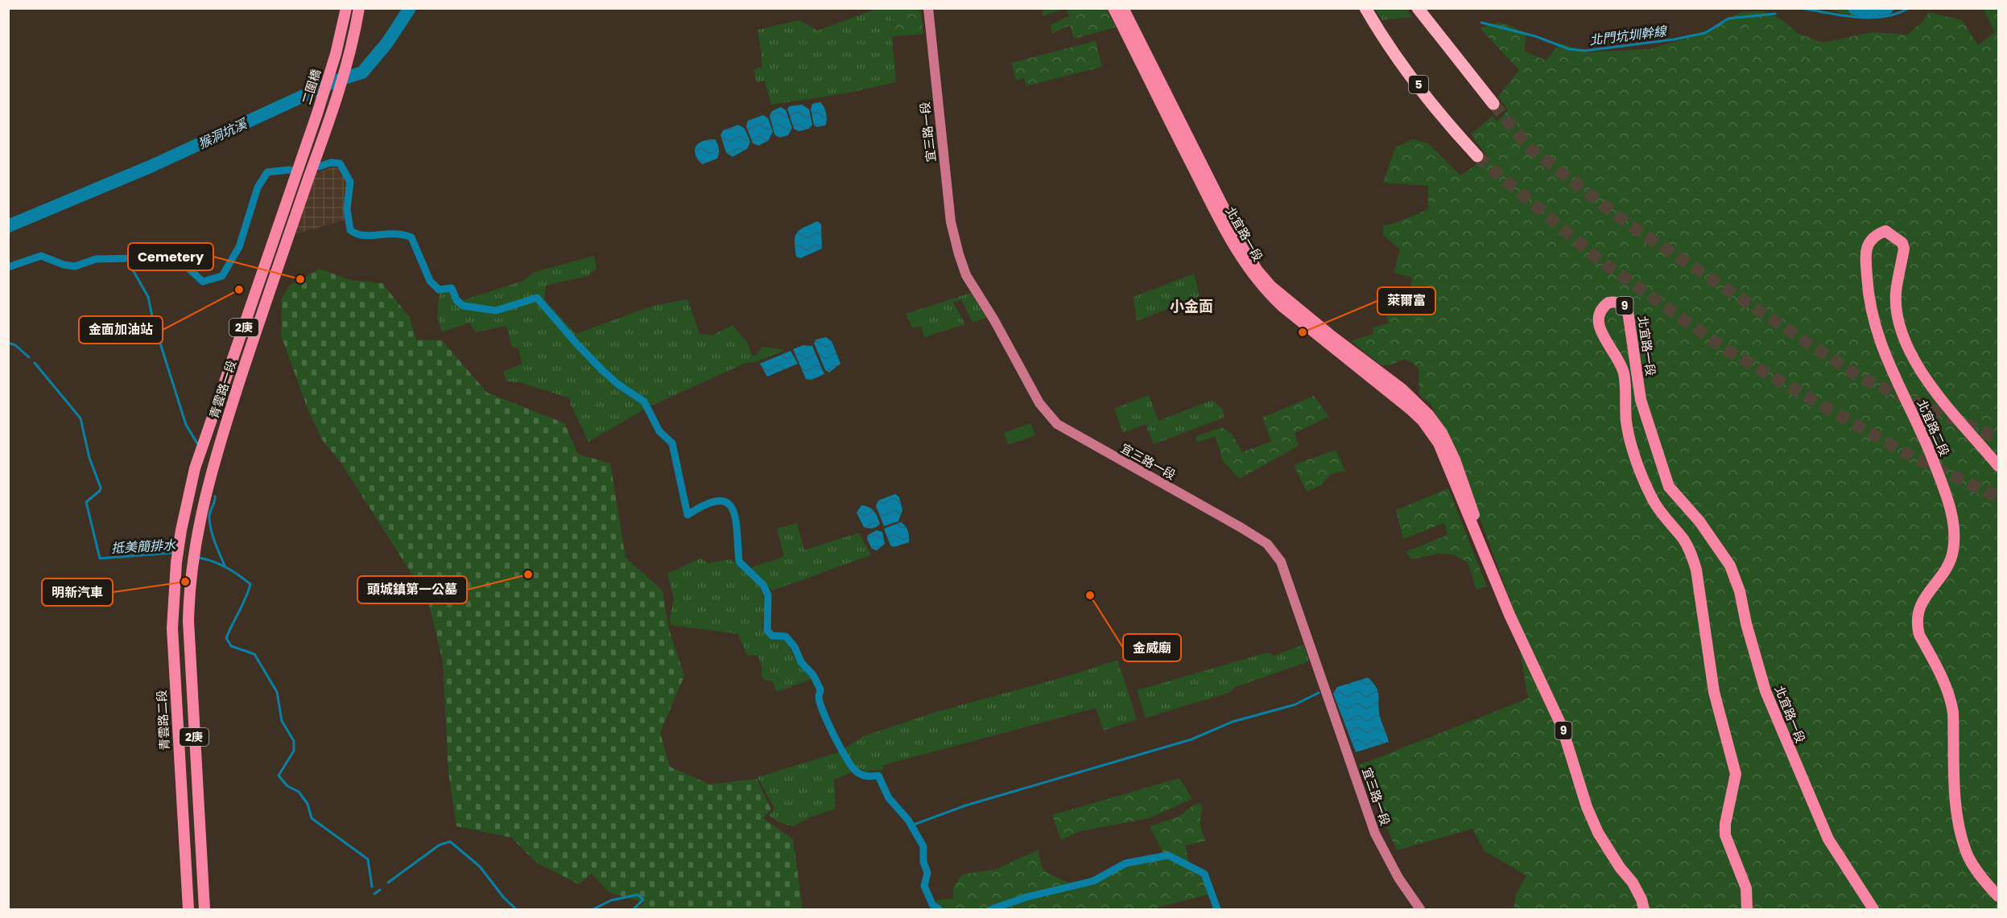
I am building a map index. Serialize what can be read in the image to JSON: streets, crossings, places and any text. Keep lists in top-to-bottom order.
{
  "streets": {
    "highway": ["5"],
    "main road": [
      "二圍橋",
      "北宜路一段",
      "9",
      "2庚",
      "青雲路一段",
      "北宜路二段",
      "青雲路二段"
    ],
    "street": ["宜三路一段"]
  },
  "crossings": [
    ["二圍橋", "青雲路一段"],
    ["青雲路一段", "青雲路二段"]
  ],
  "districts": ["小金面"],
  "water": ["北門坑圳幹線", "猴洞坑溪", "抵美簡排水"],
  "places": [
    "Cemetery",
    "金面加油站",
    "萊爾富",
    "頭城鎮第一公墓",
    "明新汽車",
    "金威廟"
  ]
}
